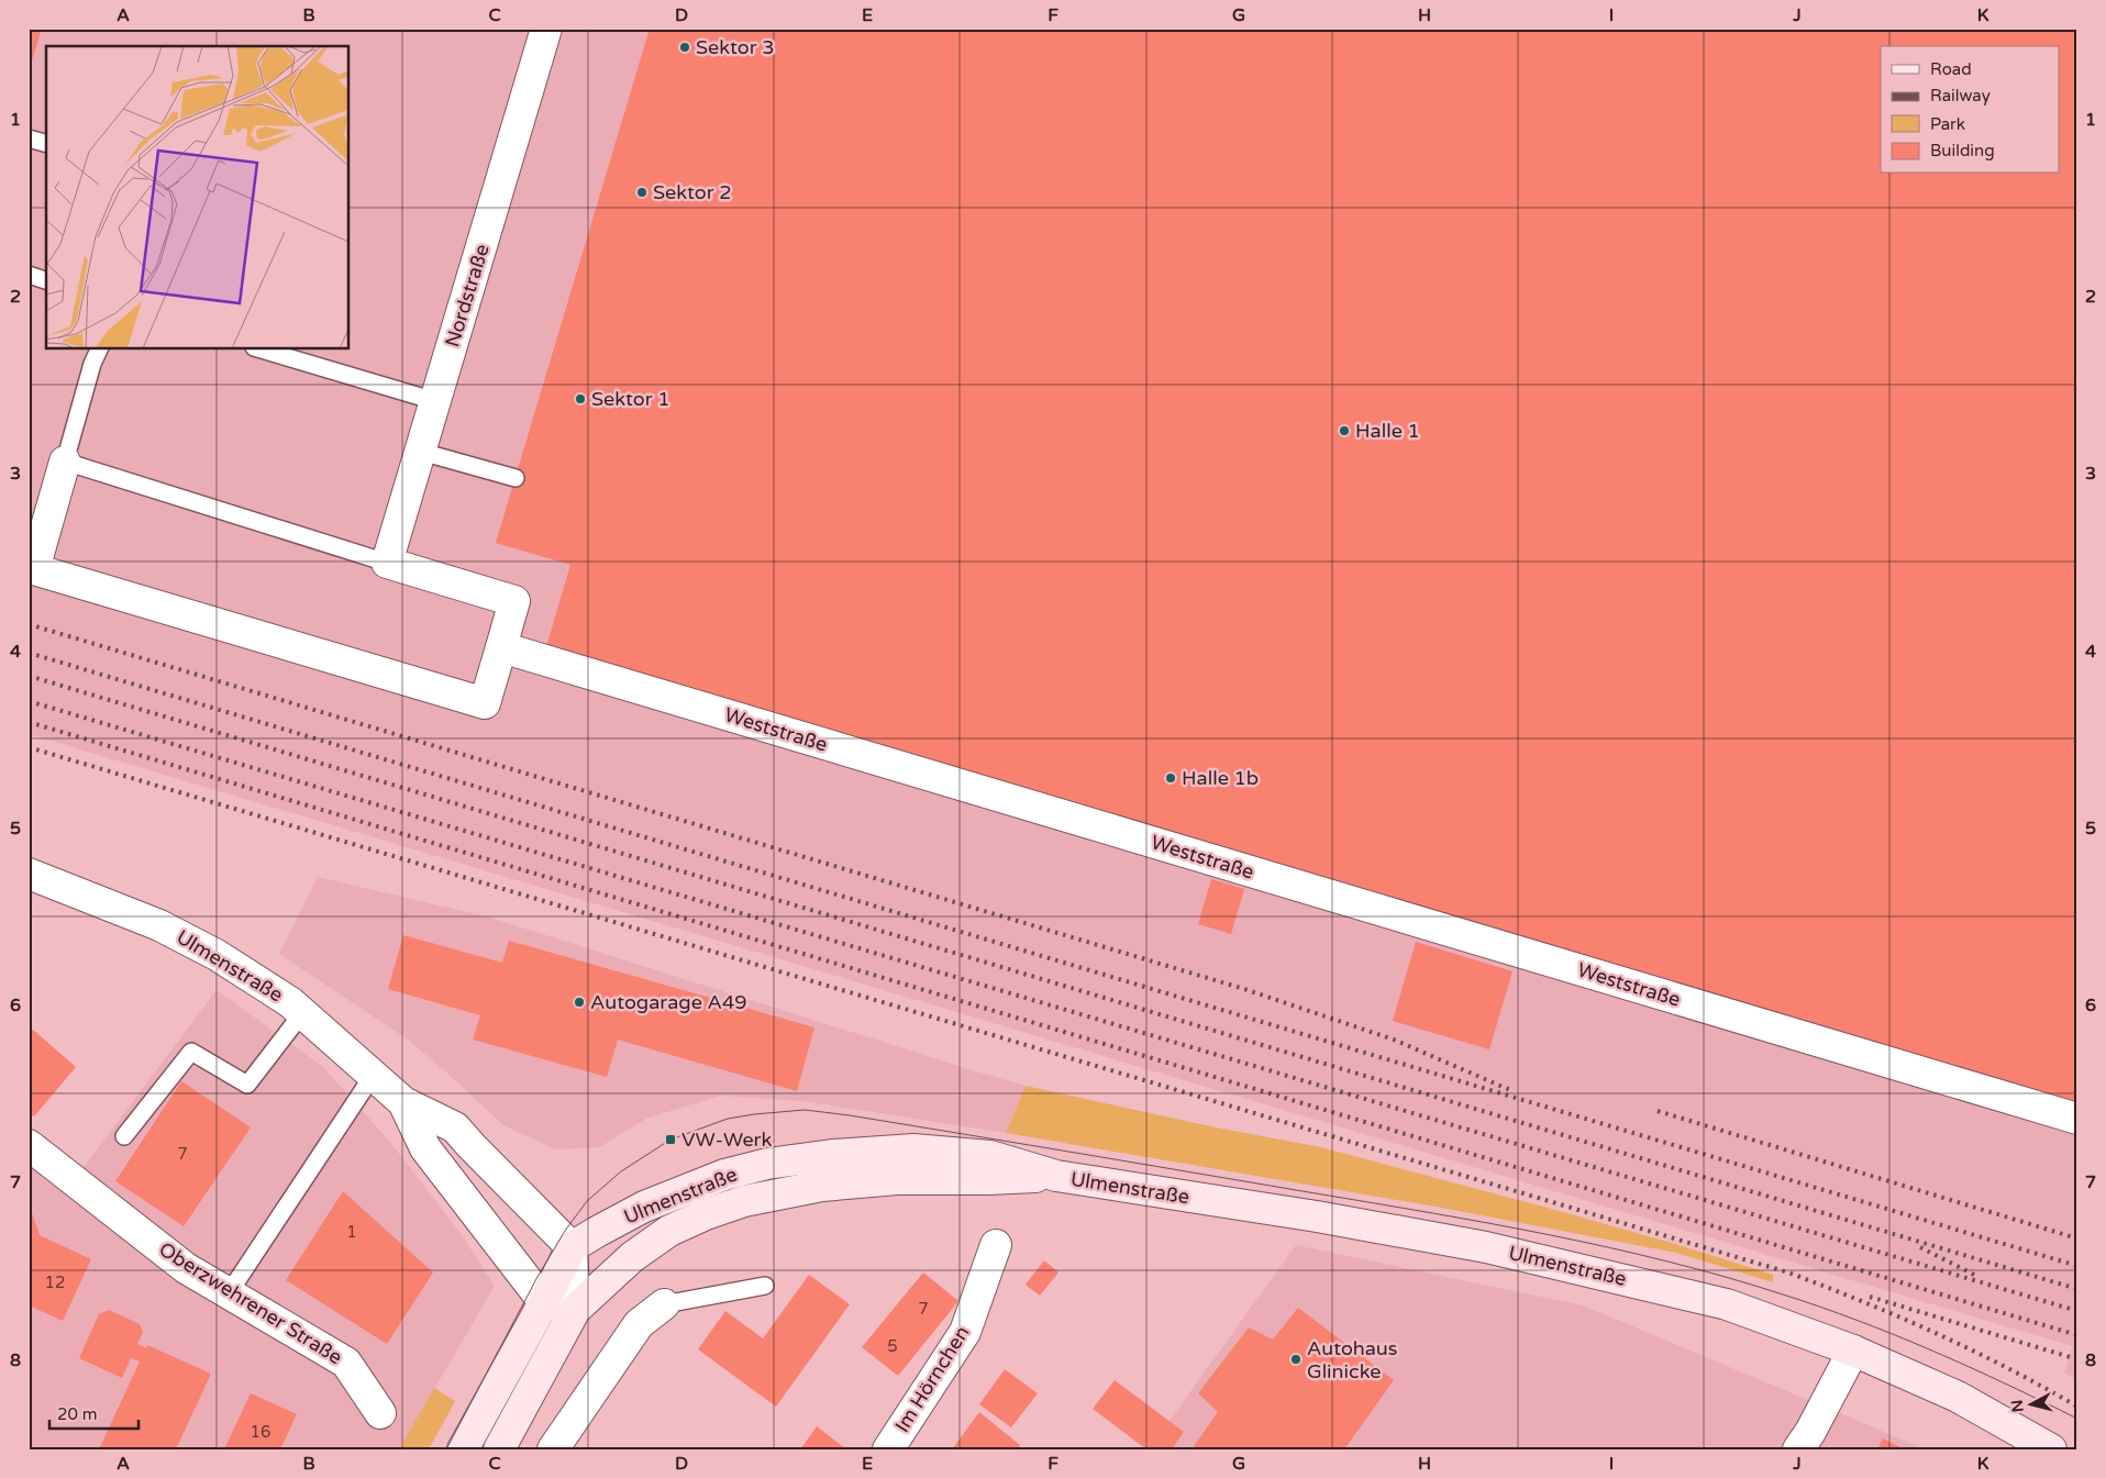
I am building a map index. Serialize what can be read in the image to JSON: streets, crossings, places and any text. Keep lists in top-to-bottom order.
{
  "streets": {
    "main road": ["Ulmenstraße"],
    "street": [
      "Nordstraße",
      "Weststraße",
      "Oberzwehrener Straße",
      "Im Hörnchen"
    ]
  },
  "places": {
    "other": [
      "Sektor 3",
      "Sektor 2",
      "Sektor 1",
      "Halle 1",
      "Halle 1b",
      "Autogarage A49",
      "Autohaus Glinicke"
    ],
    "transit": ["VW-Werk"]
  },
  "house_numbers": [
    "7",
    "1",
    "12",
    "7",
    "5",
    "16"
  ],
  "legend": [
    "Road",
    "Railway",
    "Park",
    "Building"
  ],
  "scale_bar": "20 m",
  "north": "left",
  "grid": {
    "columns": [
      "A",
      "B",
      "C",
      "D",
      "E",
      "F",
      "G",
      "H",
      "I",
      "J",
      "K"
    ],
    "rows": [
      "1",
      "2",
      "3",
      "4",
      "5",
      "6",
      "7",
      "8"
    ]
  }
}
